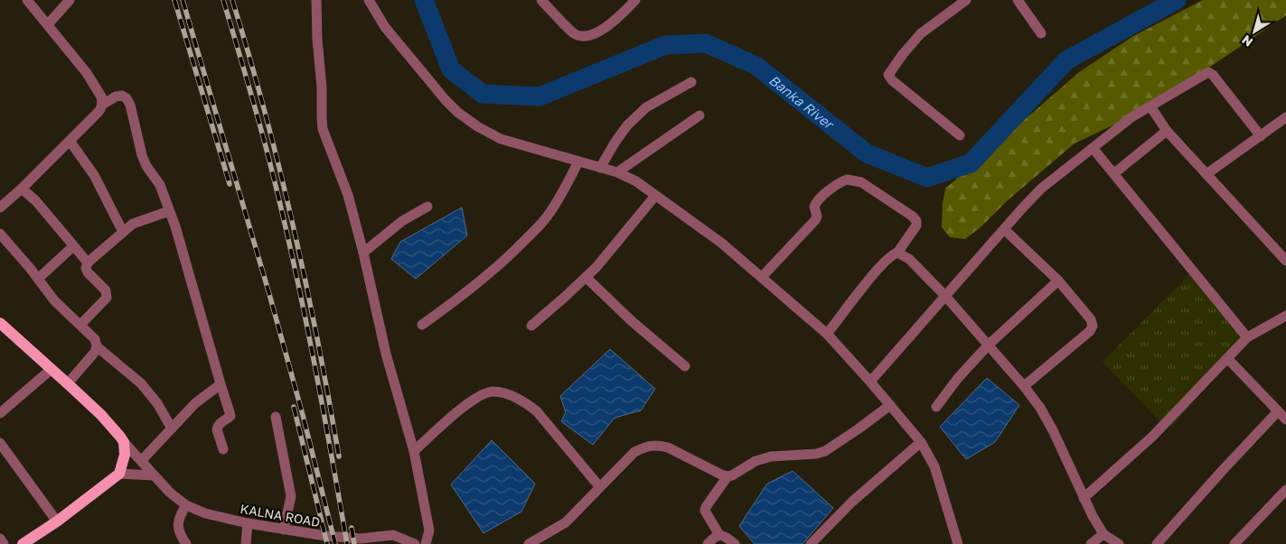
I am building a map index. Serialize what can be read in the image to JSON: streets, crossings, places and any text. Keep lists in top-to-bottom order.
{
  "streets": {
    "main road": ["KALNA ROAD"]
  },
  "water": ["Banka River"],
  "north": "bottom left"
}
